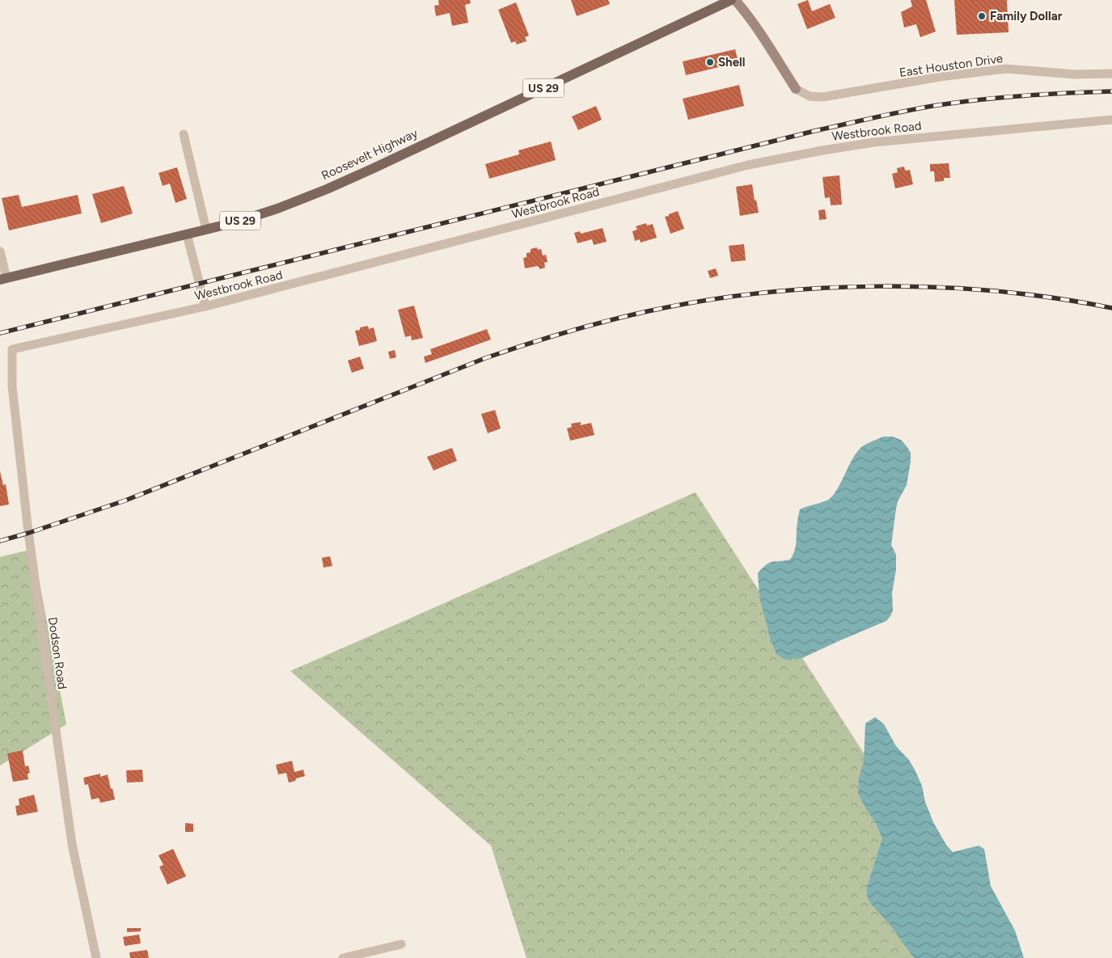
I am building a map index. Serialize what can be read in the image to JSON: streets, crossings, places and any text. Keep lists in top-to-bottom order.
{
  "streets": {
    "main road": ["US 29", "Roosevelt Highway"],
    "street": ["East Houston Drive", "Westbrook Road", "Dodson Road"]
  },
  "crossings": [
    ["Westbrook Road", "Dodson Road"]
  ],
  "places": ["Family Dollar", "Shell"]
}
